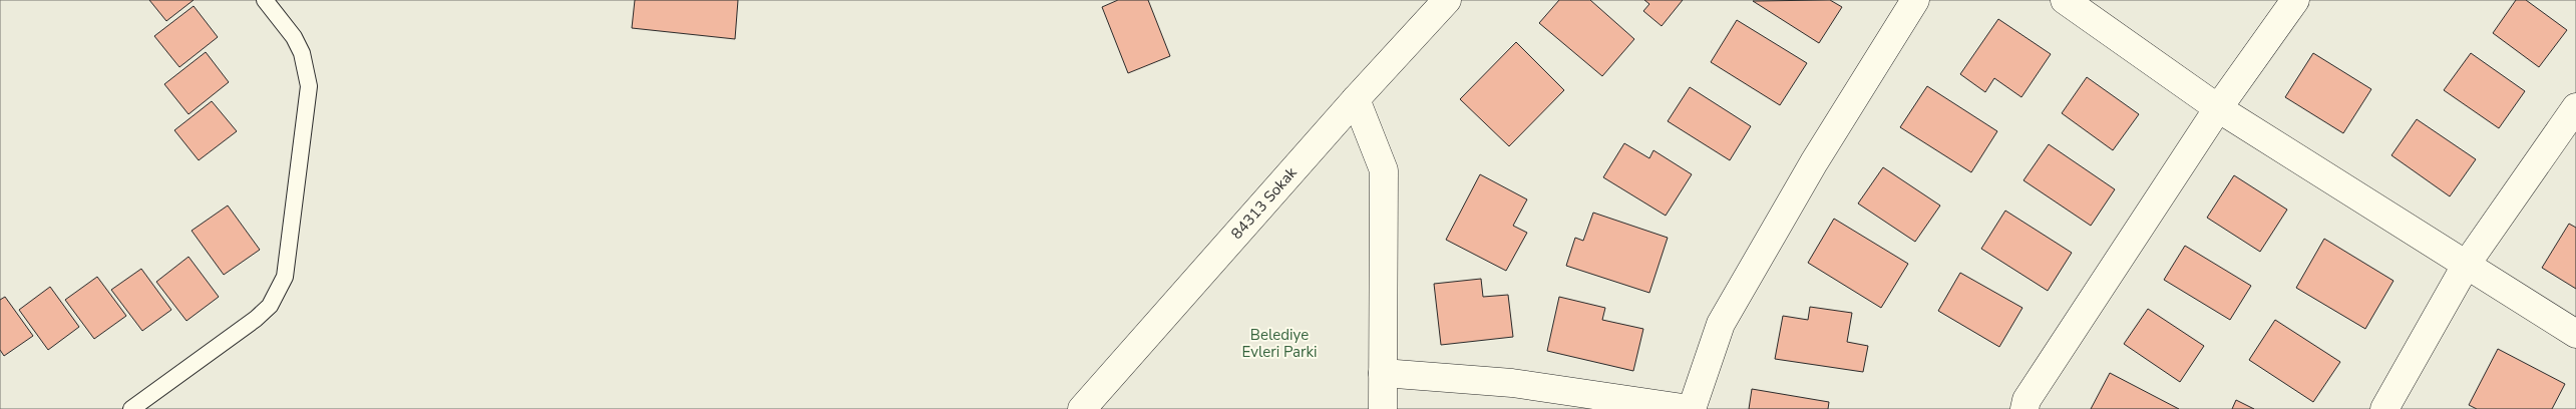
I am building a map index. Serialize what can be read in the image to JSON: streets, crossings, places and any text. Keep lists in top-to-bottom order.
{
  "streets": {
    "street": ["84313 Sokak"]
  },
  "parks": ["Belediye Evleri Parki"]
}
